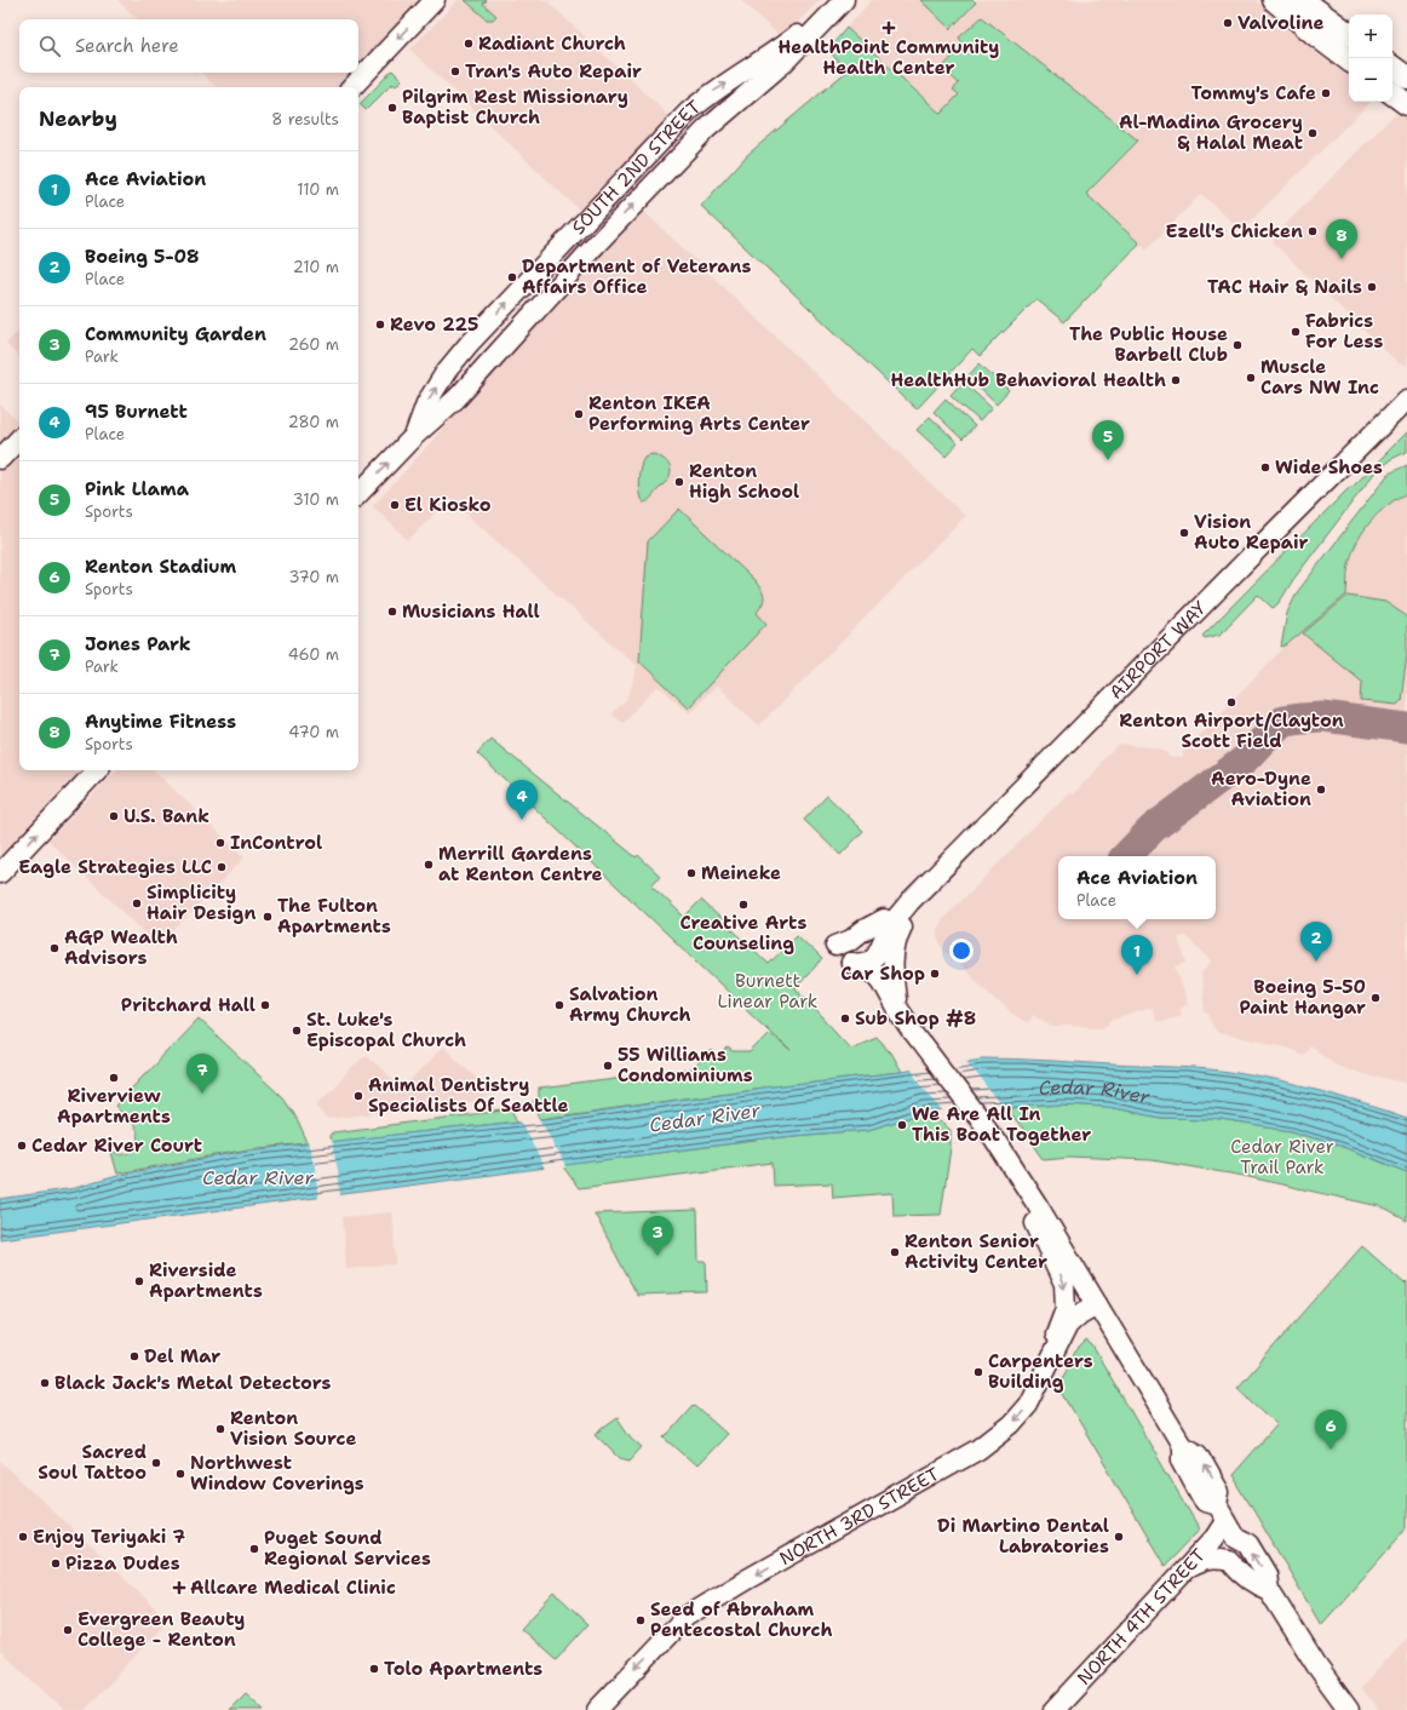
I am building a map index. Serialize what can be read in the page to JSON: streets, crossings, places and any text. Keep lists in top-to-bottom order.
{
  "streets": {
    "main road": [
      "SOUTH 2ND STREET",
      "AIRPORT WAY",
      "NORTH 3RD STREET",
      "NORTH 4TH STREET"
    ]
  },
  "one_way": ["SOUTH 2ND STREET", "NORTH 3RD STREET"],
  "water": ["Cedar River"],
  "parks": ["Burnett Linear Park", "Cedar River Trail Park"],
  "places": {
    "other": [
      "Valvoline",
      "Radiant Church",
      "Tran's Auto Repair",
      "Tommy's Cafe",
      "Pilgrim Rest Missionary Baptist Church",
      "Al-Madina Grocery & Halal Meat",
      "Ezell's Chicken",
      "Department of Veterans Affairs Office",
      "TAC Hair & Nails",
      "Revo 225",
      "Fabrics For Less",
      "The Public House Barbell Club",
      "Muscle Cars NW Inc",
      "HealthHub Behavioral Health",
      "Renton IKEA Performing Arts Center",
      "Wide Shoes",
      "Renton High School",
      "El Kiosko",
      "Vision Auto Repair",
      "Musicians Hall",
      "Renton Airport/Clayton Scott Field",
      "Aero-Dyne Aviation",
      "U.S. Bank",
      "InControl",
      "Merrill Gardens at Renton Centre",
      "Eagle Strategies LLC",
      "Meineke",
      "Simplicity Hair Design",
      "Creative Arts Counseling",
      "The Fulton Apartments",
      "AGP Wealth Advisors",
      "Car Shop",
      "Boeing 5-50 Paint Hangar",
      "Pritchard Hall",
      "Salvation Army Church",
      "Sub Shop #8",
      "St. Luke's Episcopal Church",
      "55 Williams Condominiums",
      "Riverview Apartments",
      "Animal Dentistry Specialists Of Seattle",
      "We Are All In This Boat Together",
      "Cedar River Court",
      "Renton Senior Activity Center",
      "Riverside Apartments",
      "Del Mar",
      "Carpenters Building",
      "Black Jack's Metal Detectors",
      "Renton Vision Source",
      "Sacred Soul Tattoo",
      "Northwest Window Coverings",
      "Enjoy Teriyaki 7",
      "Di Martino Dental Labratories",
      "Puget Sound Regional Services",
      "Pizza Dudes",
      "Seed of Abraham Pentecostal Church",
      "Evergreen Beauty College - Renton",
      "Tolo Apartments"
    ],
    "health": ["HealthPoint Community Health Center", "Allcare Medical Clinic"]
  },
  "page": {
    "map_buttons": ["+", "−"],
    "search": "Search here",
    "heading": ["Nearby", "8 results"],
    "list": [
      {
        "mark": "1",
        "name": "Ace Aviation",
        "note": "Place",
        "value": "110 m"
      },
      {
        "mark": "2",
        "name": "Boeing 5-08",
        "note": "Place",
        "value": "210 m"
      },
      {
        "mark": "3",
        "name": "Community Garden",
        "note": "Park",
        "value": "260 m"
      },
      {
        "mark": "4",
        "name": "95 Burnett",
        "note": "Place",
        "value": "280 m"
      },
      {
        "mark": "5",
        "name": "Pink Llama",
        "note": "Sports",
        "value": "310 m"
      },
      {
        "mark": "6",
        "name": "Renton Stadium",
        "note": "Sports",
        "value": "370 m"
      },
      {
        "mark": "7",
        "name": "Jones Park",
        "note": "Park",
        "value": "460 m"
      },
      {
        "mark": "8",
        "name": "Anytime Fitness",
        "note": "Sports",
        "value": "470 m"
      }
    ],
    "pins": [
      "8",
      "5",
      "4",
      "2",
      "1",
      "7",
      "3",
      "6"
    ],
    "popup": ["Ace Aviation", "Place"]
  }
}
